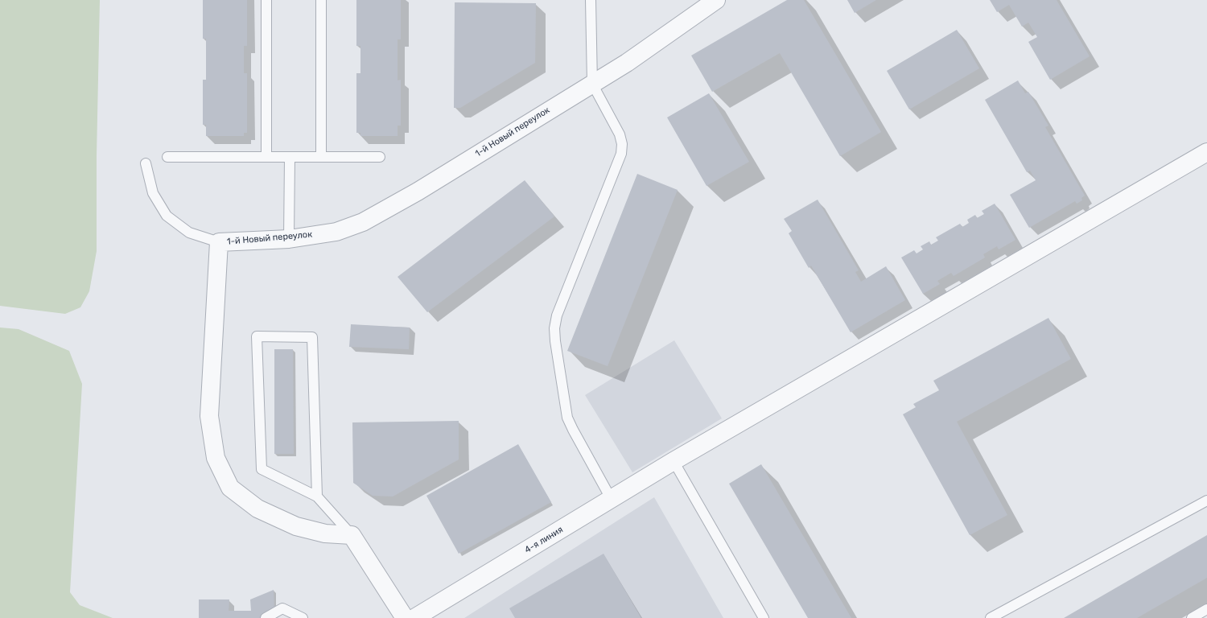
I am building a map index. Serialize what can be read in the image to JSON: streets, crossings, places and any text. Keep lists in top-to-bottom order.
{
  "streets": {
    "street": ["1-й Новый переулок", "4-я линия"]
  }
}
